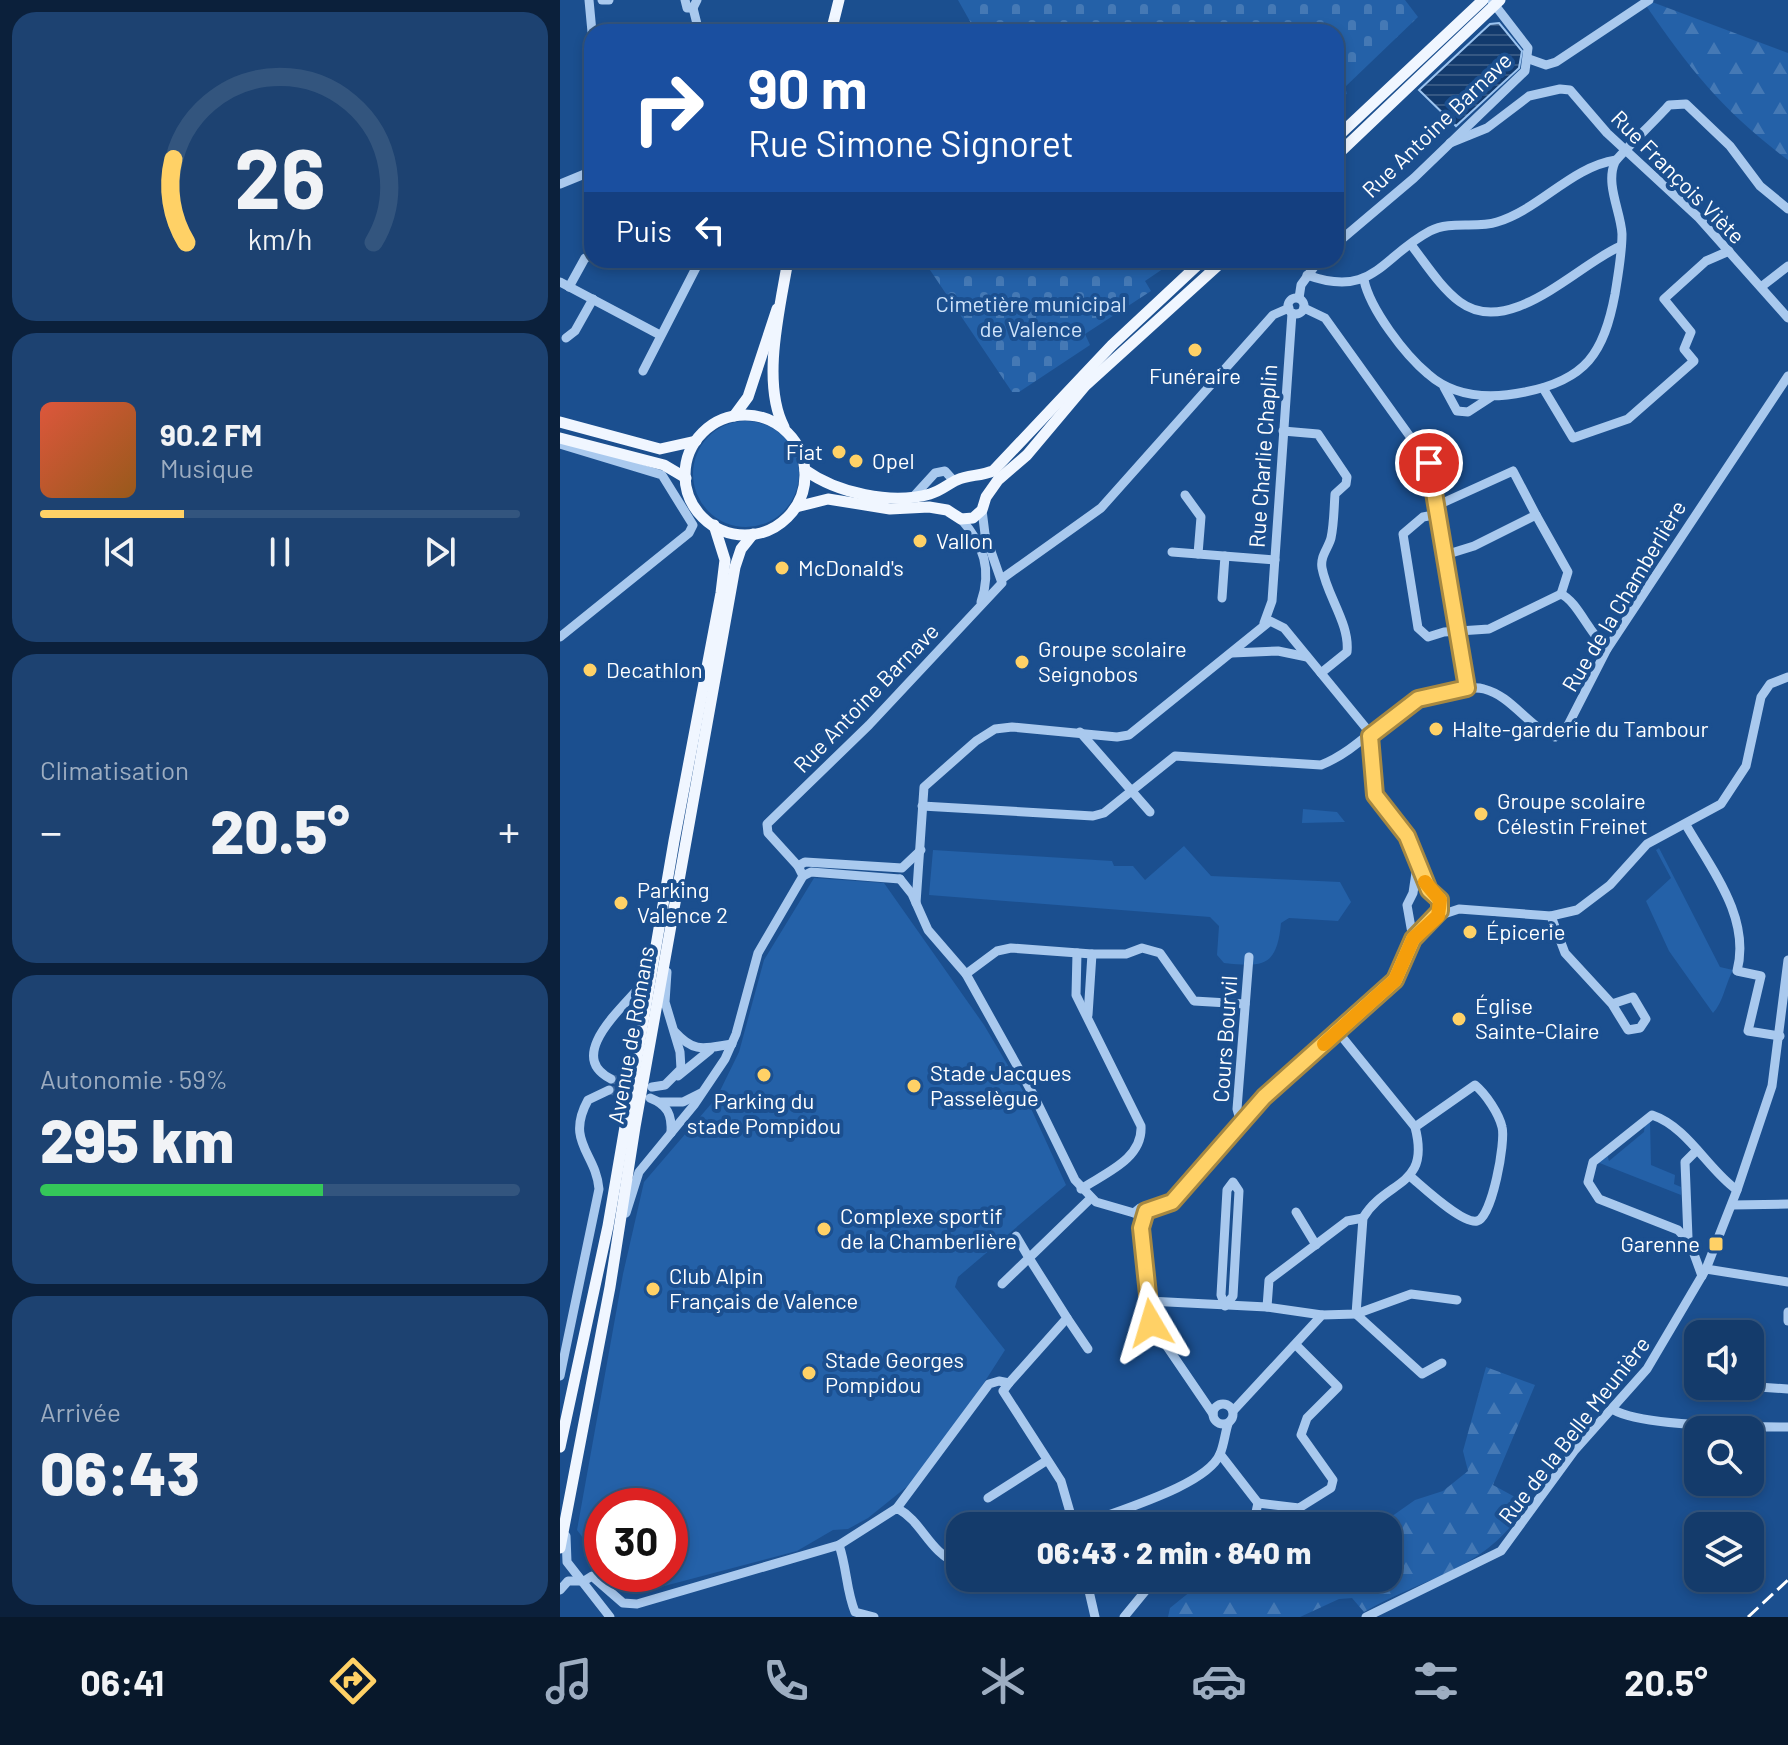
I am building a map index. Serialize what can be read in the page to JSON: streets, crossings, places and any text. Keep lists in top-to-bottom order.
{
  "streets": {
    "main road": ["Avenue de Romans"],
    "street": [
      "Rue Antoine Barnave",
      "Rue François Viète",
      "Rue Charlie Chaplin",
      "Rue de la Chamberlière",
      "Cours Bourvil",
      "Rue de la Belle Meunière"
    ]
  },
  "crossings": [
    ["Rue Antoine Barnave", "Rue François Viète"]
  ],
  "parks": ["Cimetière municipal de Valence"],
  "places": {
    "other": [
      "Funéraire",
      "Fiat",
      "Opel",
      "Vallon",
      "McDonald's",
      "Groupe scolaire Seignobos",
      "Decathlon",
      "Halte-garderie du Tambour",
      "Groupe scolaire Célestin Freinet",
      "Parking Valence 2",
      "Épicerie",
      "Église Sainte-Claire",
      "Parking du stade Pompidou",
      "Stade Jacques Passelègue",
      "Complexe sportif de la Chamberlière",
      "Club Alpin Français de Valence",
      "Stade Georges Pompidou"
    ],
    "transit": ["Garenne"]
  },
  "page": {
    "turn": ["90 m", "Rue Simone Signoret"],
    "then": "Puis",
    "song": ["90.2 FM", "Musique"],
    "tile": [
      "Climatisation",
      ["Autonomie · 59%", "295 km"],
      ["Arrivée", "06:43"]
    ],
    "heat": ["−", "20.5°", "+"],
    "limit": "30",
    "trip": "06:43 · 2 min · 840 m",
    "tabs": ["06:41", "20.5°"],
    "gauge": ["26", "km/h"]
  }
}
